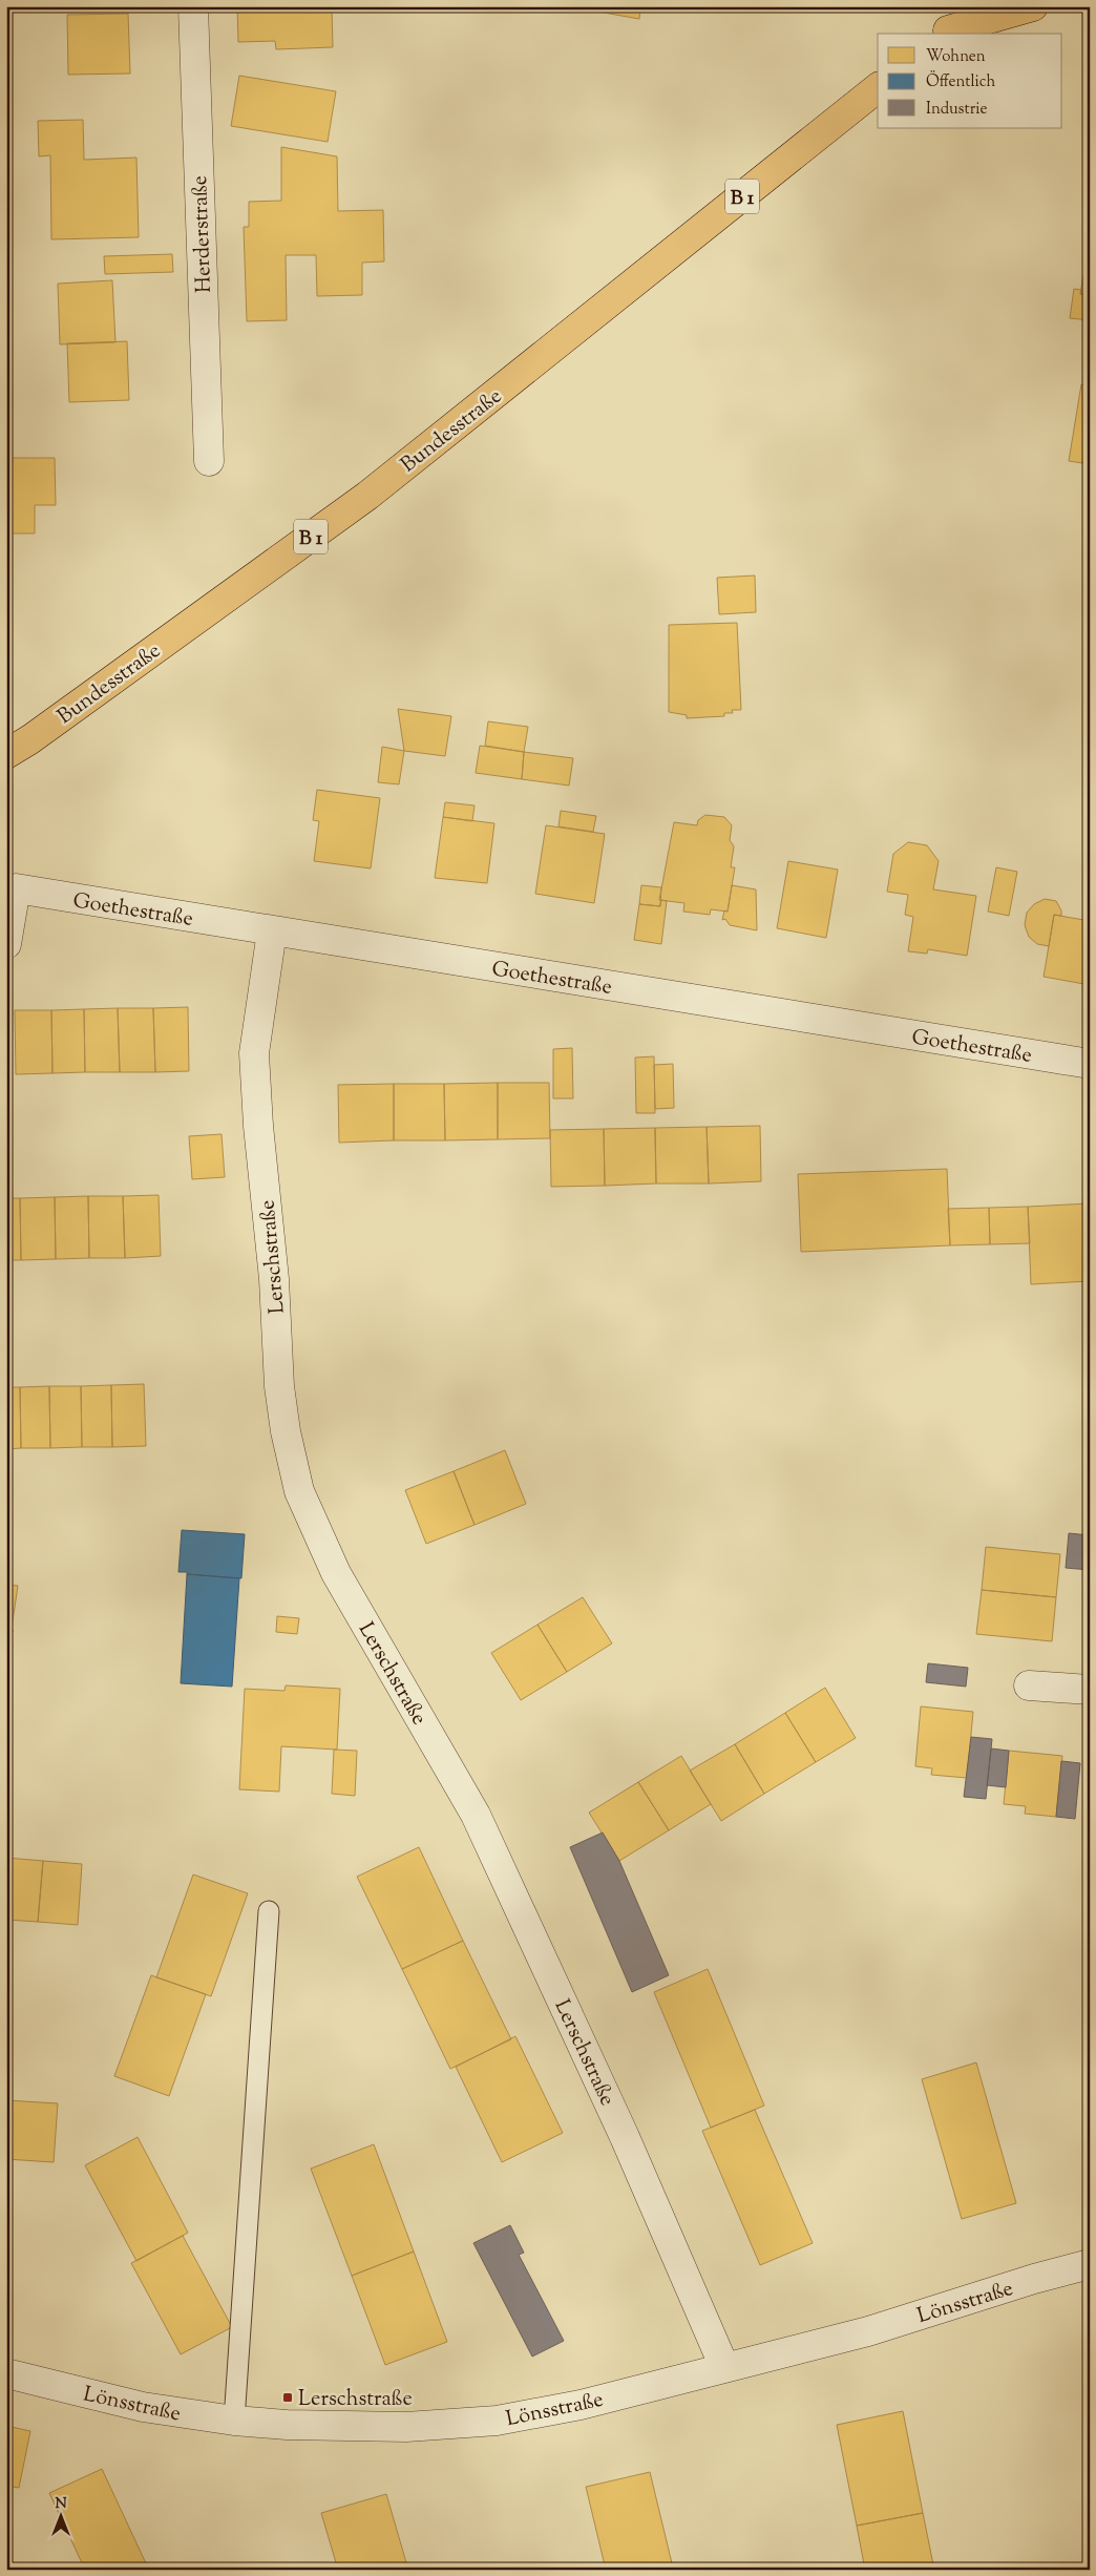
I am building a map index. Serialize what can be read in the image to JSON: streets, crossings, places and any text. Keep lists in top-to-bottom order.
{
  "streets": {
    "main road": ["B 1", "Bundesstraße"],
    "street": [
      "Herderstraße",
      "Goethestraße",
      "Lerschstraße",
      "Lönsstraße"
    ]
  },
  "crossings": [
    ["Goethestraße", "Lerschstraße"],
    ["Lerschstraße", "Lönsstraße"]
  ],
  "places": {
    "transit": ["Lerschstraße"]
  },
  "legend": ["Wohnen", "Öffentlich", "Industrie"],
  "north": "top"
}
